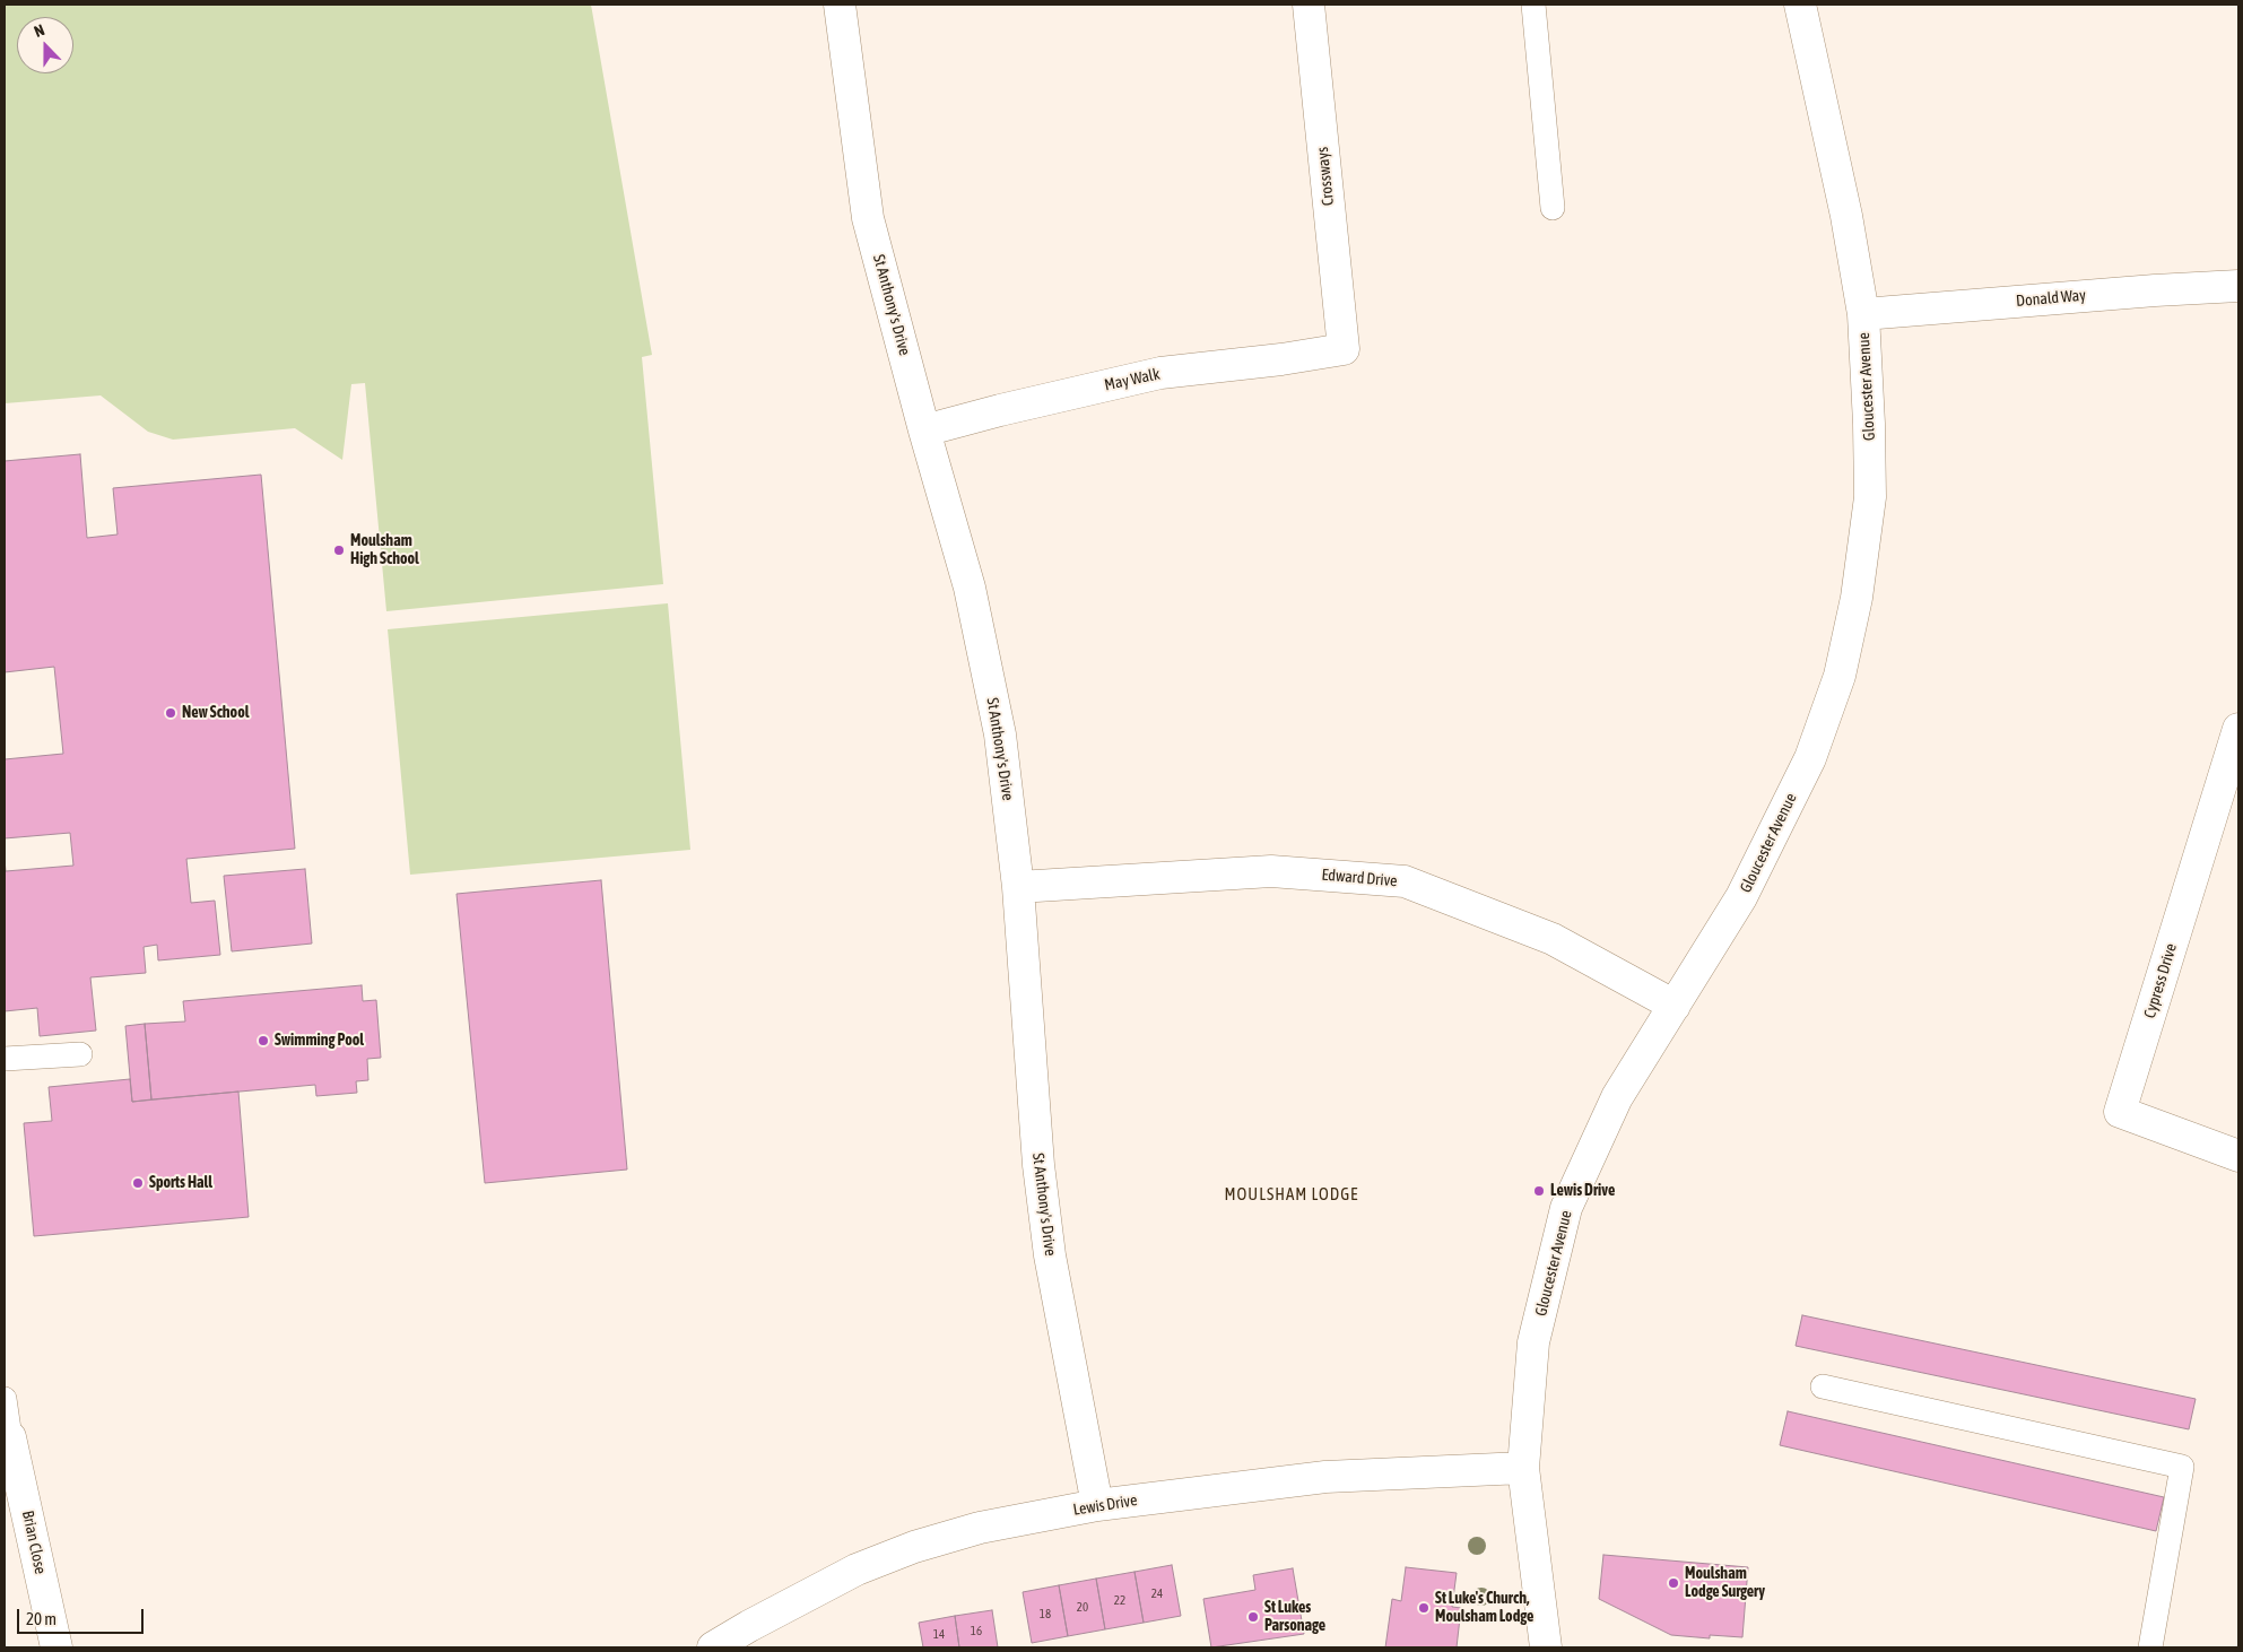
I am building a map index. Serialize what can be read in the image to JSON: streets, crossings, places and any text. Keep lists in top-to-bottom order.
{
  "streets": {
    "street": [
      "Crossways",
      "Donald Way",
      "St Anthony's Drive",
      "May Walk",
      "Gloucester Avenue",
      "Edward Drive",
      "Cypress Drive",
      "Lewis Drive",
      "Brian Close"
    ]
  },
  "crossings": [
    ["Crossways", "May Walk"],
    ["Donald Way", "Gloucester Avenue"],
    ["St Anthony's Drive", "May Walk"],
    ["St Anthony's Drive", "Edward Drive"],
    ["St Anthony's Drive", "Lewis Drive"],
    ["Gloucester Avenue", "Edward Drive"],
    ["Gloucester Avenue", "Lewis Drive"]
  ],
  "districts": ["MOULSHAM LODGE"],
  "places": [
    "Moulsham High School",
    "New School",
    "Swimming Pool",
    "Sports Hall",
    "Lewis Drive",
    "Moulsham Lodge Surgery",
    "St Luke's Church, Moulsham Lodge",
    "St Lukes Parsonage"
  ],
  "house_numbers": [
    "24",
    "22",
    "20",
    "18",
    "16",
    "14"
  ],
  "scale_bar": "20 m",
  "north": "top"
}
